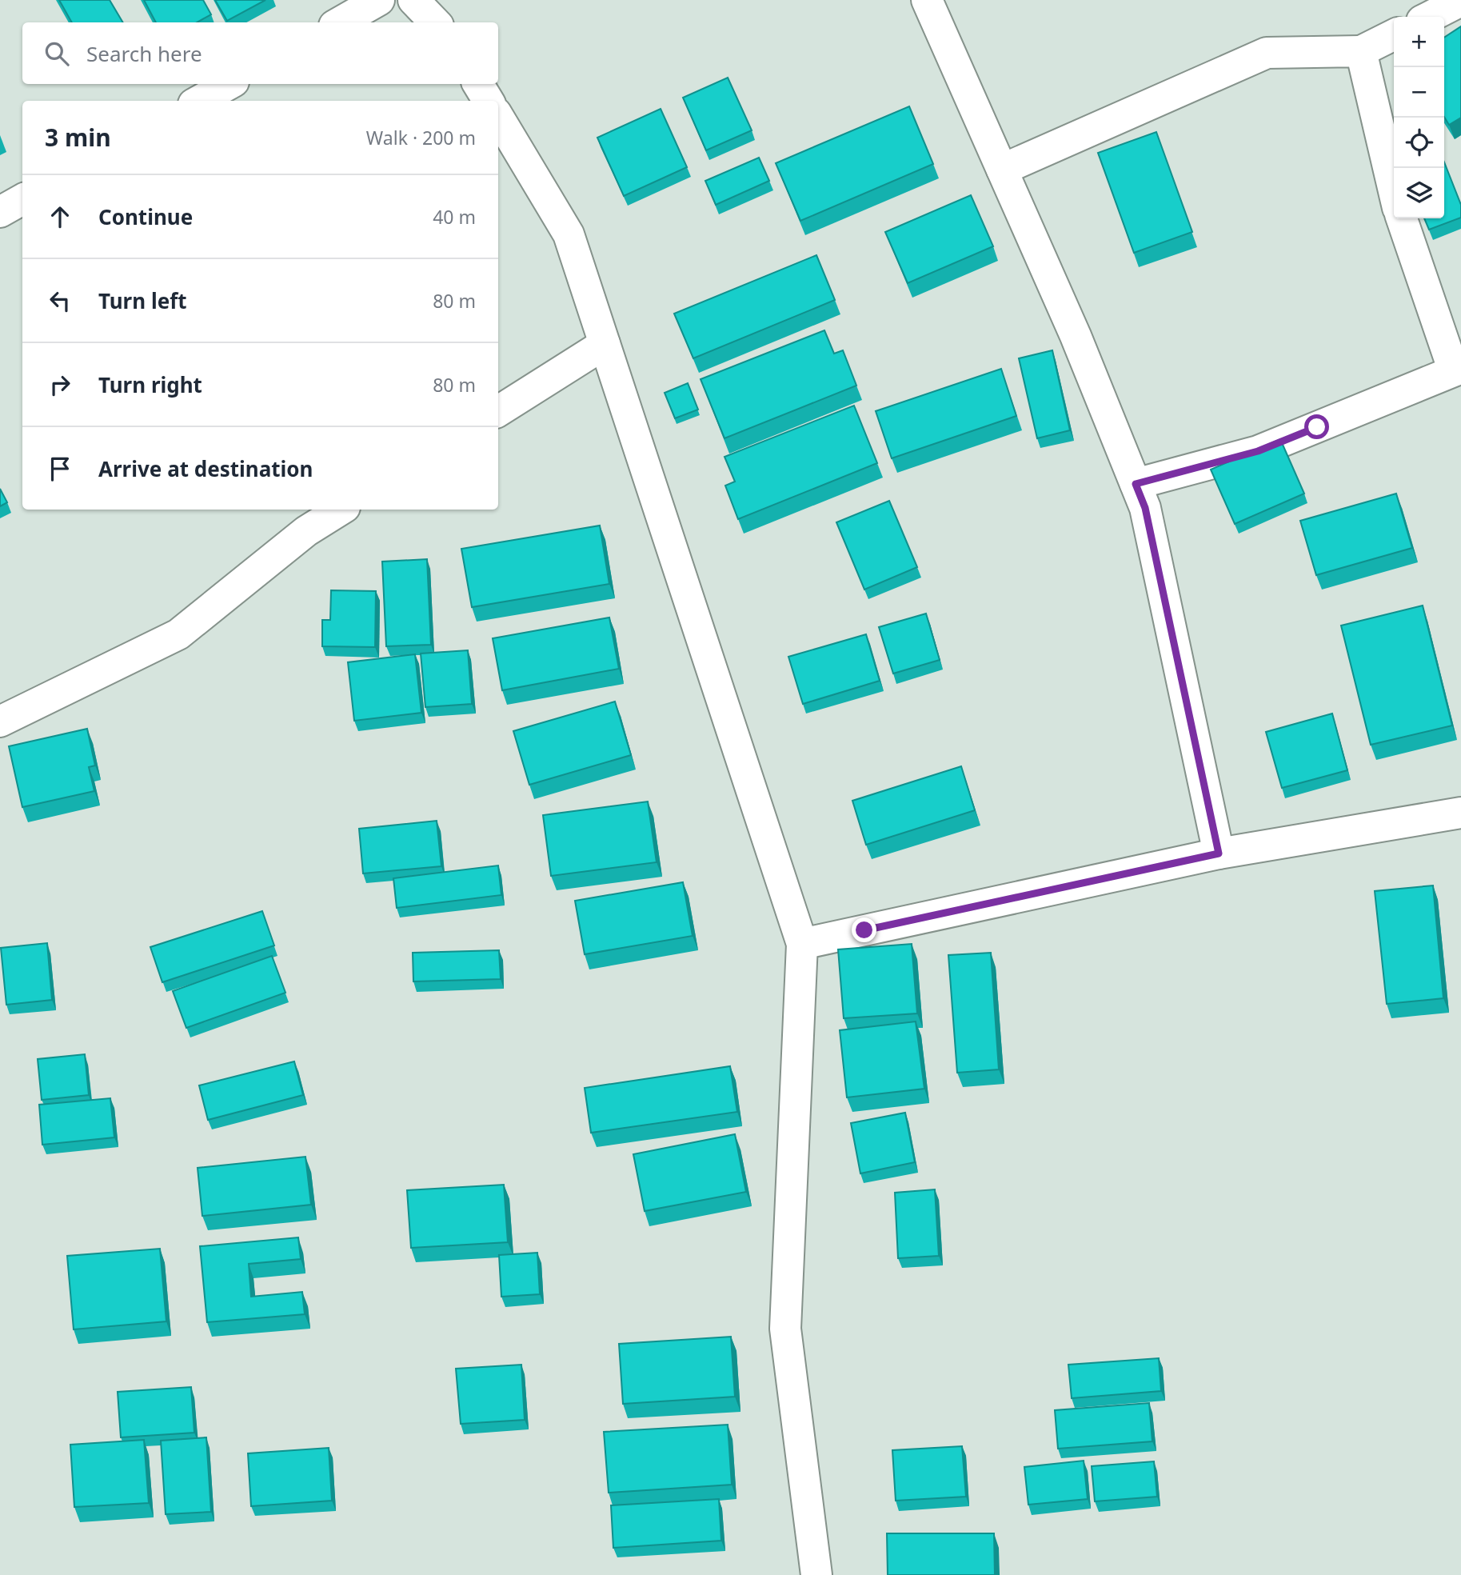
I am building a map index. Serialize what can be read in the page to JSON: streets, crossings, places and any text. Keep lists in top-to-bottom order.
{
  "page": {
    "map_buttons": ["+", "−"],
    "search": "Search here",
    "heading": ["3 min", "Walk · 200 m"],
    "list": [
      ["Continue", "40 m"],
      ["Turn left", "80 m"],
      ["Turn right", "80 m"],
      "Arrive at destination"
    ]
  }
}
